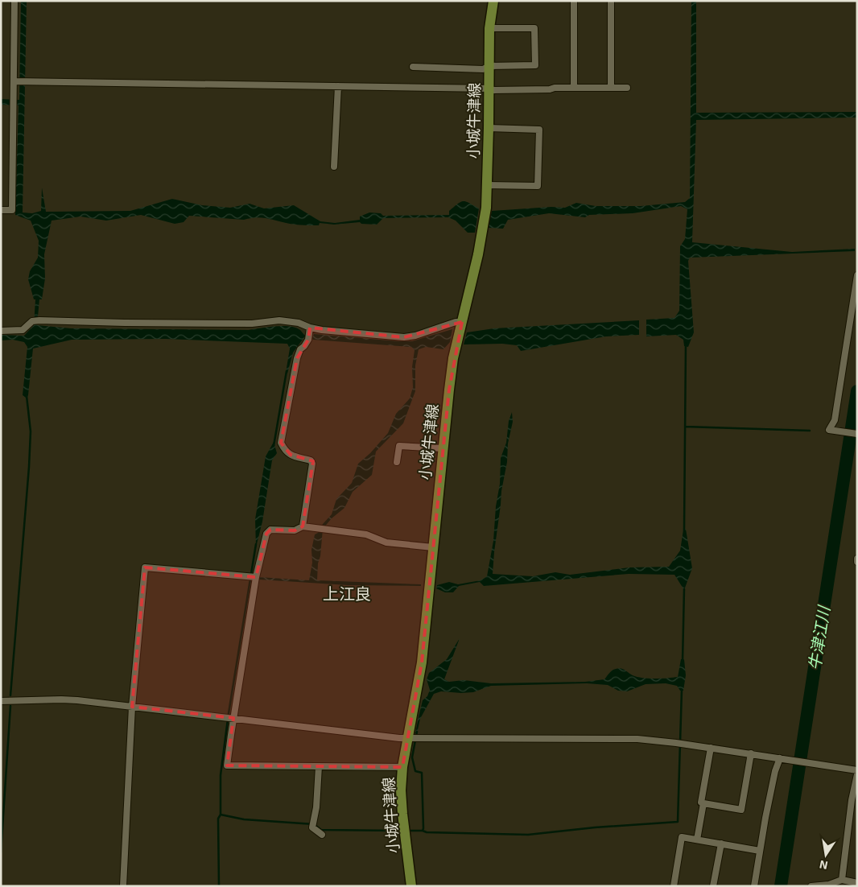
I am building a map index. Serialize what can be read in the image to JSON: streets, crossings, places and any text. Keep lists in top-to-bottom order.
{
  "streets": {
    "main road": ["小城牛津線"]
  },
  "districts": ["上江良"],
  "water": ["牛津江川"],
  "north": "bottom"
}
